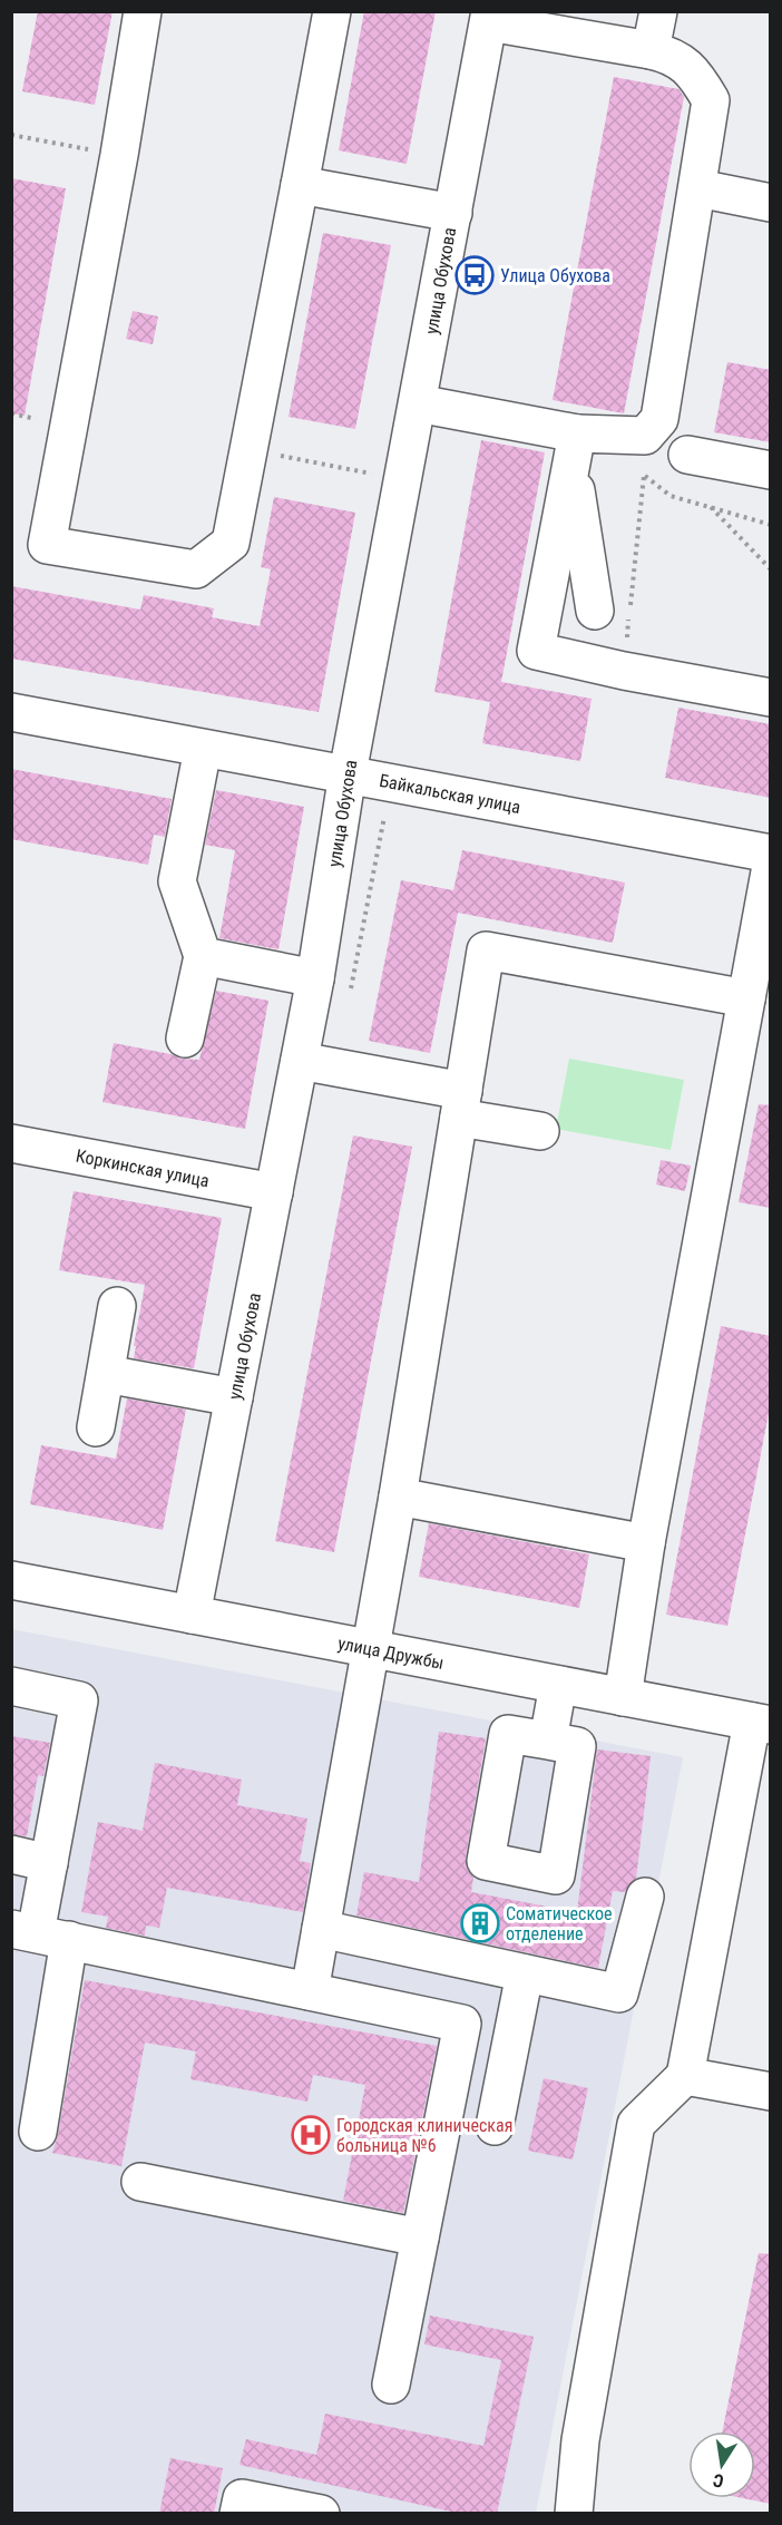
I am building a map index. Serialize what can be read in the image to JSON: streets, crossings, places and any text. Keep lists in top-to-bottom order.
{
  "streets": {
    "street": [
      "улица Обухова",
      "Байкальская улица",
      "Коркинская улица",
      "улица Дружбы"
    ]
  },
  "crossings": [
    ["улица Обухова", "Байкальская улица"],
    ["улица Обухова", "Коркинская улица"],
    ["улица Обухова", "улица Дружбы"]
  ],
  "places": {
    "bus stop": ["Улица Обухова"],
    "building": ["Соматическое отделение"],
    "hospital": ["Городская клиническая больница №6"]
  },
  "north": "bottom"
}
